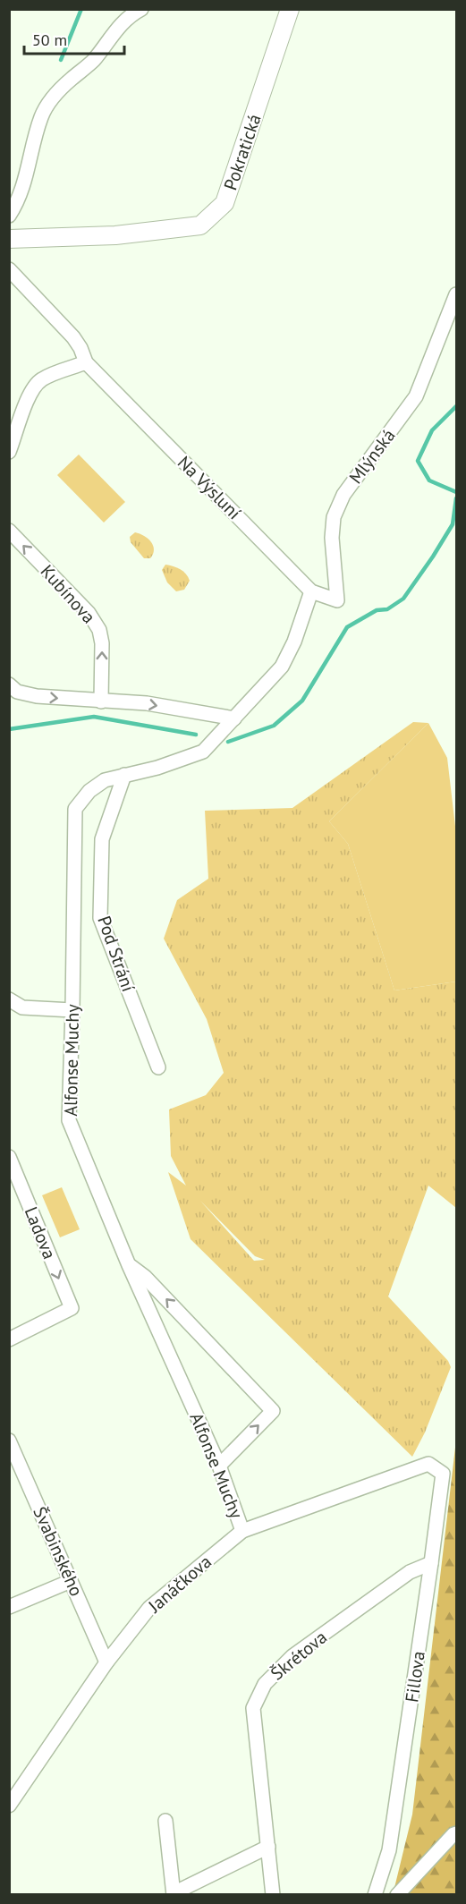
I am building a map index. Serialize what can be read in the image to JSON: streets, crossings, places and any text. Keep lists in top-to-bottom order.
{
  "streets": {
    "street": [
      "Pokratická",
      "Mlýnská",
      "Na Výsluní",
      "Kubínova",
      "Pod Strání",
      "Alfonse Muchy",
      "Ladova",
      "Švabinského",
      "Janáčkova",
      "Škrétova",
      "Fillova"
    ]
  },
  "crossings": [
    ["Mlýnská", "Na Výsluní"],
    ["Pod Strání", "Alfonse Muchy"],
    ["Alfonse Muchy", "Janáčkova"],
    ["Švabinského", "Janáčkova"],
    ["Janáčkova", "Fillova"],
    ["Škrétova", "Fillova"]
  ],
  "one_way": ["Kubínova"],
  "scale_bar": "50 m"
}
